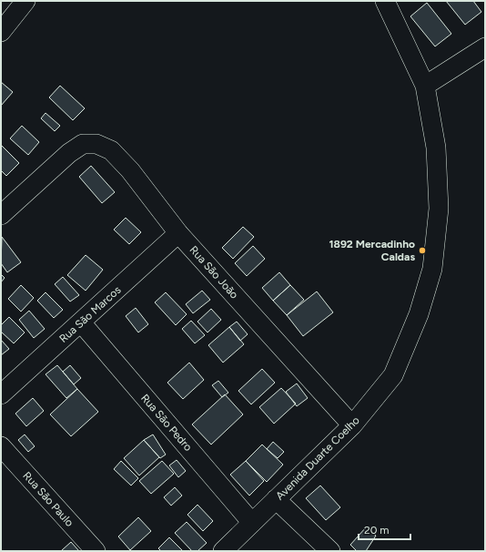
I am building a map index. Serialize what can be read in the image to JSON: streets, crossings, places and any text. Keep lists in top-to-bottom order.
{
  "streets": {
    "street": [
      "Rua São João",
      "Rua São Marcos",
      "Rua São Pedro",
      "Avenida Duarte Coelho",
      "Rua São Paulo"
    ]
  },
  "crossings": [
    ["Rua São João", "Rua São Marcos"],
    ["Rua São João", "Avenida Duarte Coelho"],
    ["Rua São Marcos", "Rua São Pedro"],
    ["Rua São Pedro", "Avenida Duarte Coelho"]
  ],
  "places": ["1892 Mercadinho Caldas"],
  "scale_bar": "20 m"
}
